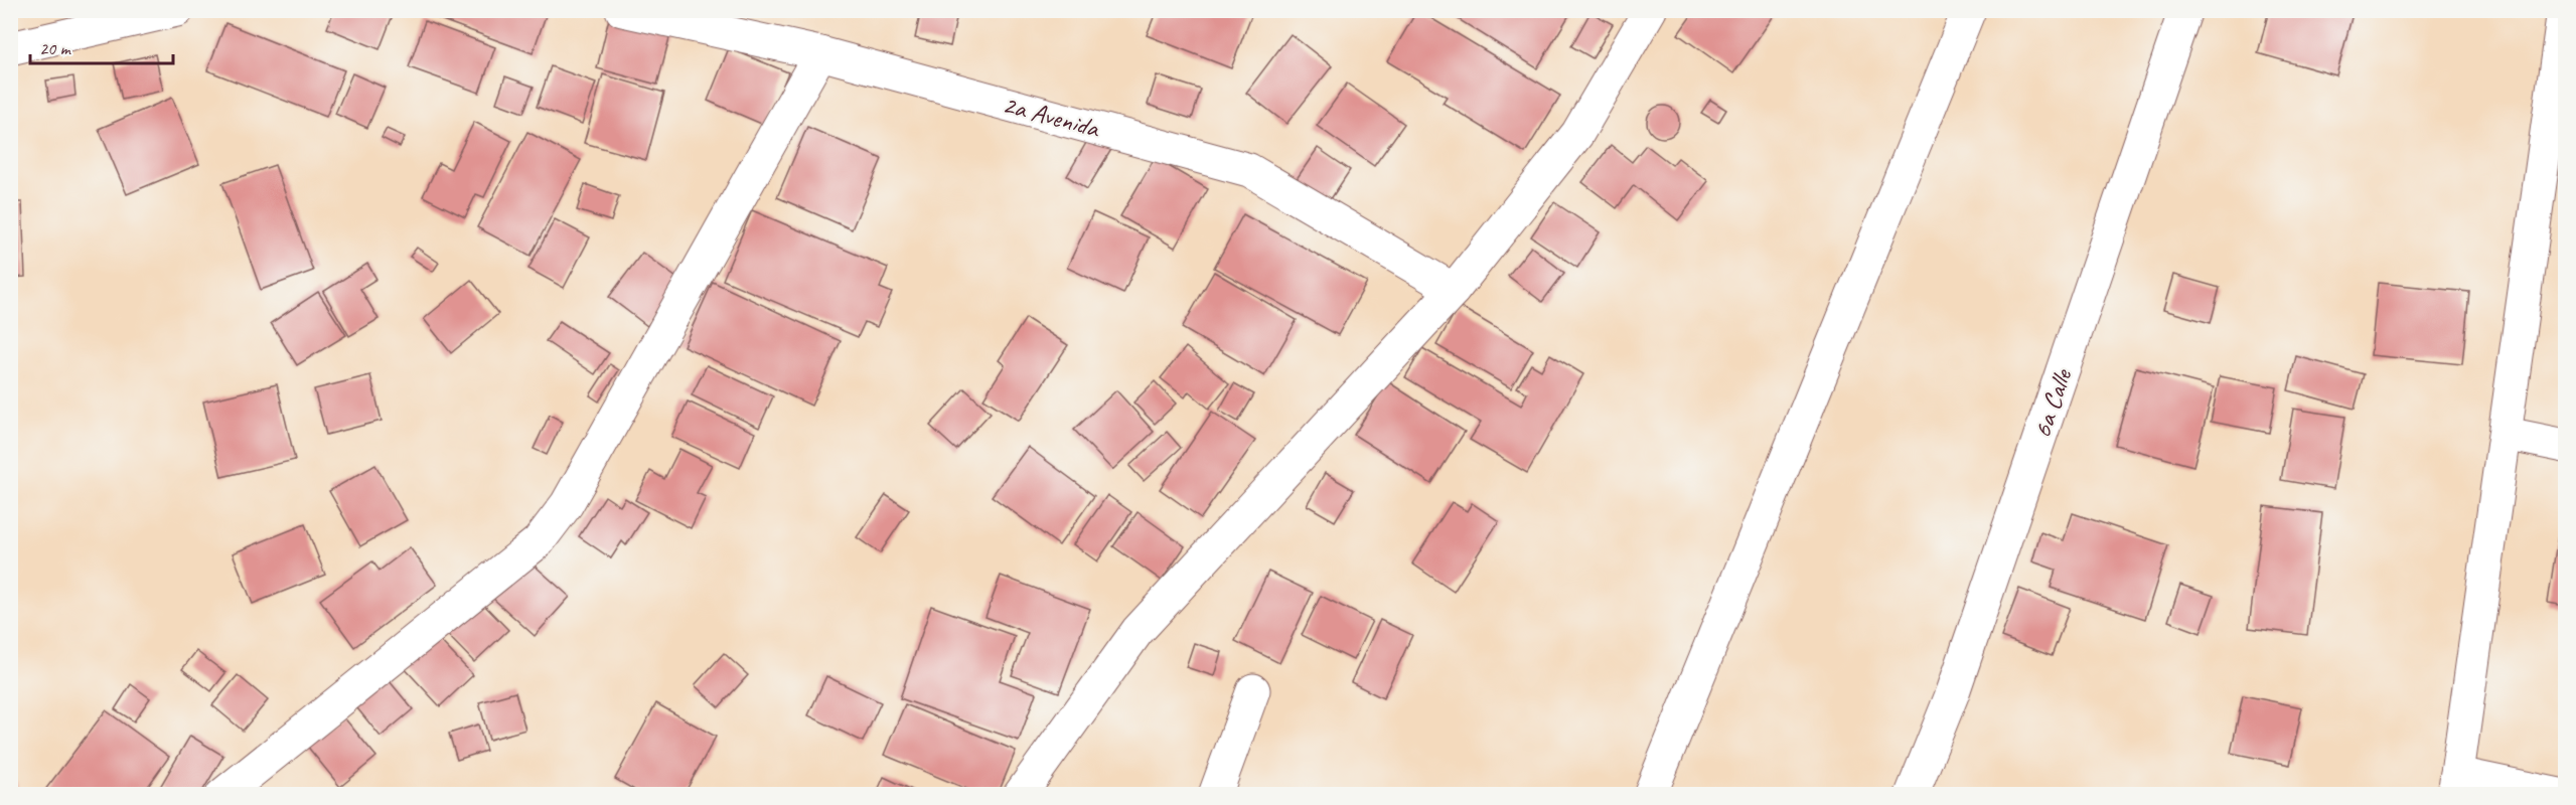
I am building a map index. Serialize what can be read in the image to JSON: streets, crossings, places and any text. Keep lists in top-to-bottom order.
{
  "streets": {
    "street": ["2a Avenida", "6a Calle"]
  },
  "scale_bar": "20 m"
}
